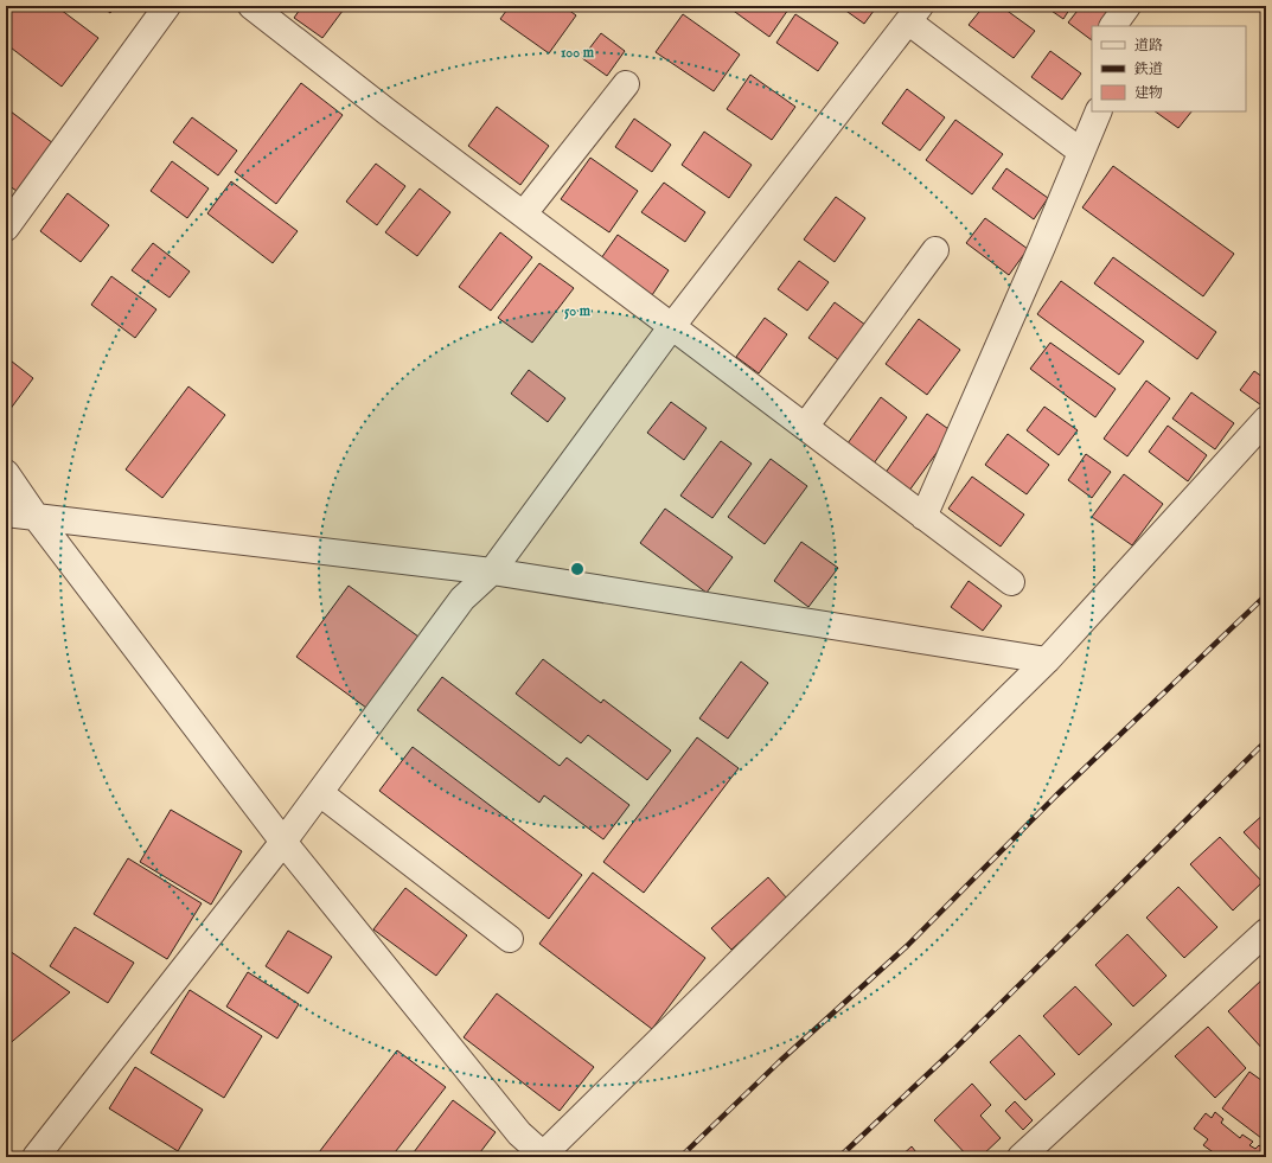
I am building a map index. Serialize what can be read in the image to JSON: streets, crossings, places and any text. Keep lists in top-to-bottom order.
{
  "legend": ["道路", "鉄道", "建物"],
  "rings": ["100 m", "50 m"]
}
